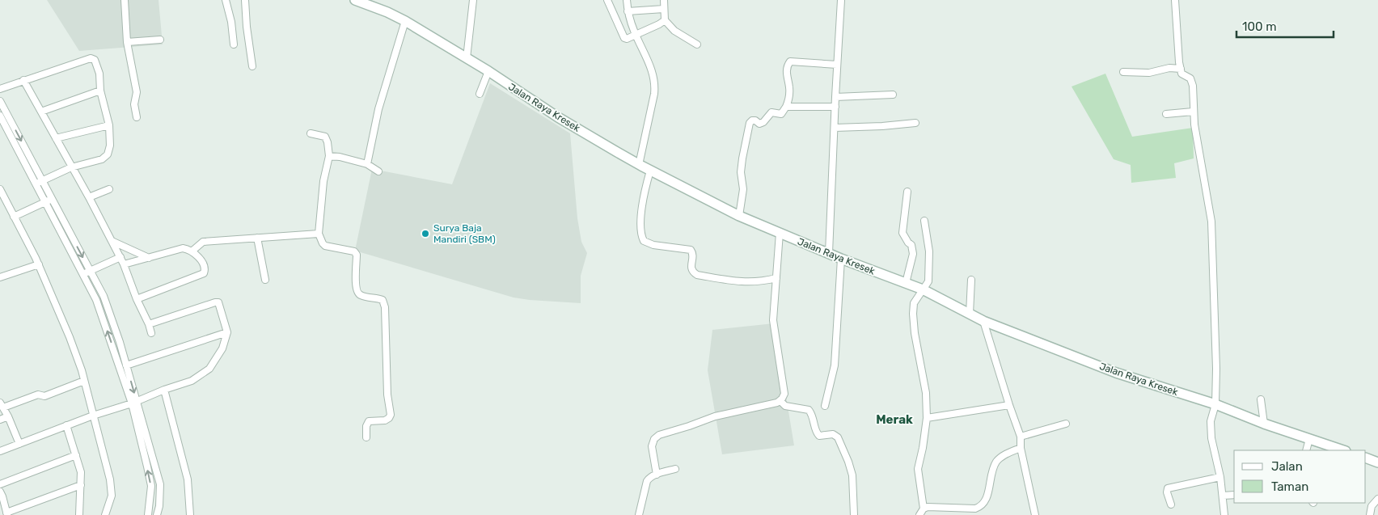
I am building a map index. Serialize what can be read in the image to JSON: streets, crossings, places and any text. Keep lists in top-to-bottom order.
{
  "streets": {
    "main road": ["Jalan Raya Kresek"]
  },
  "districts": ["Merak"],
  "places": ["Surya Baja Mandiri (SBM)"],
  "legend": ["Jalan", "Taman"],
  "scale_bar": "100 m"
}
